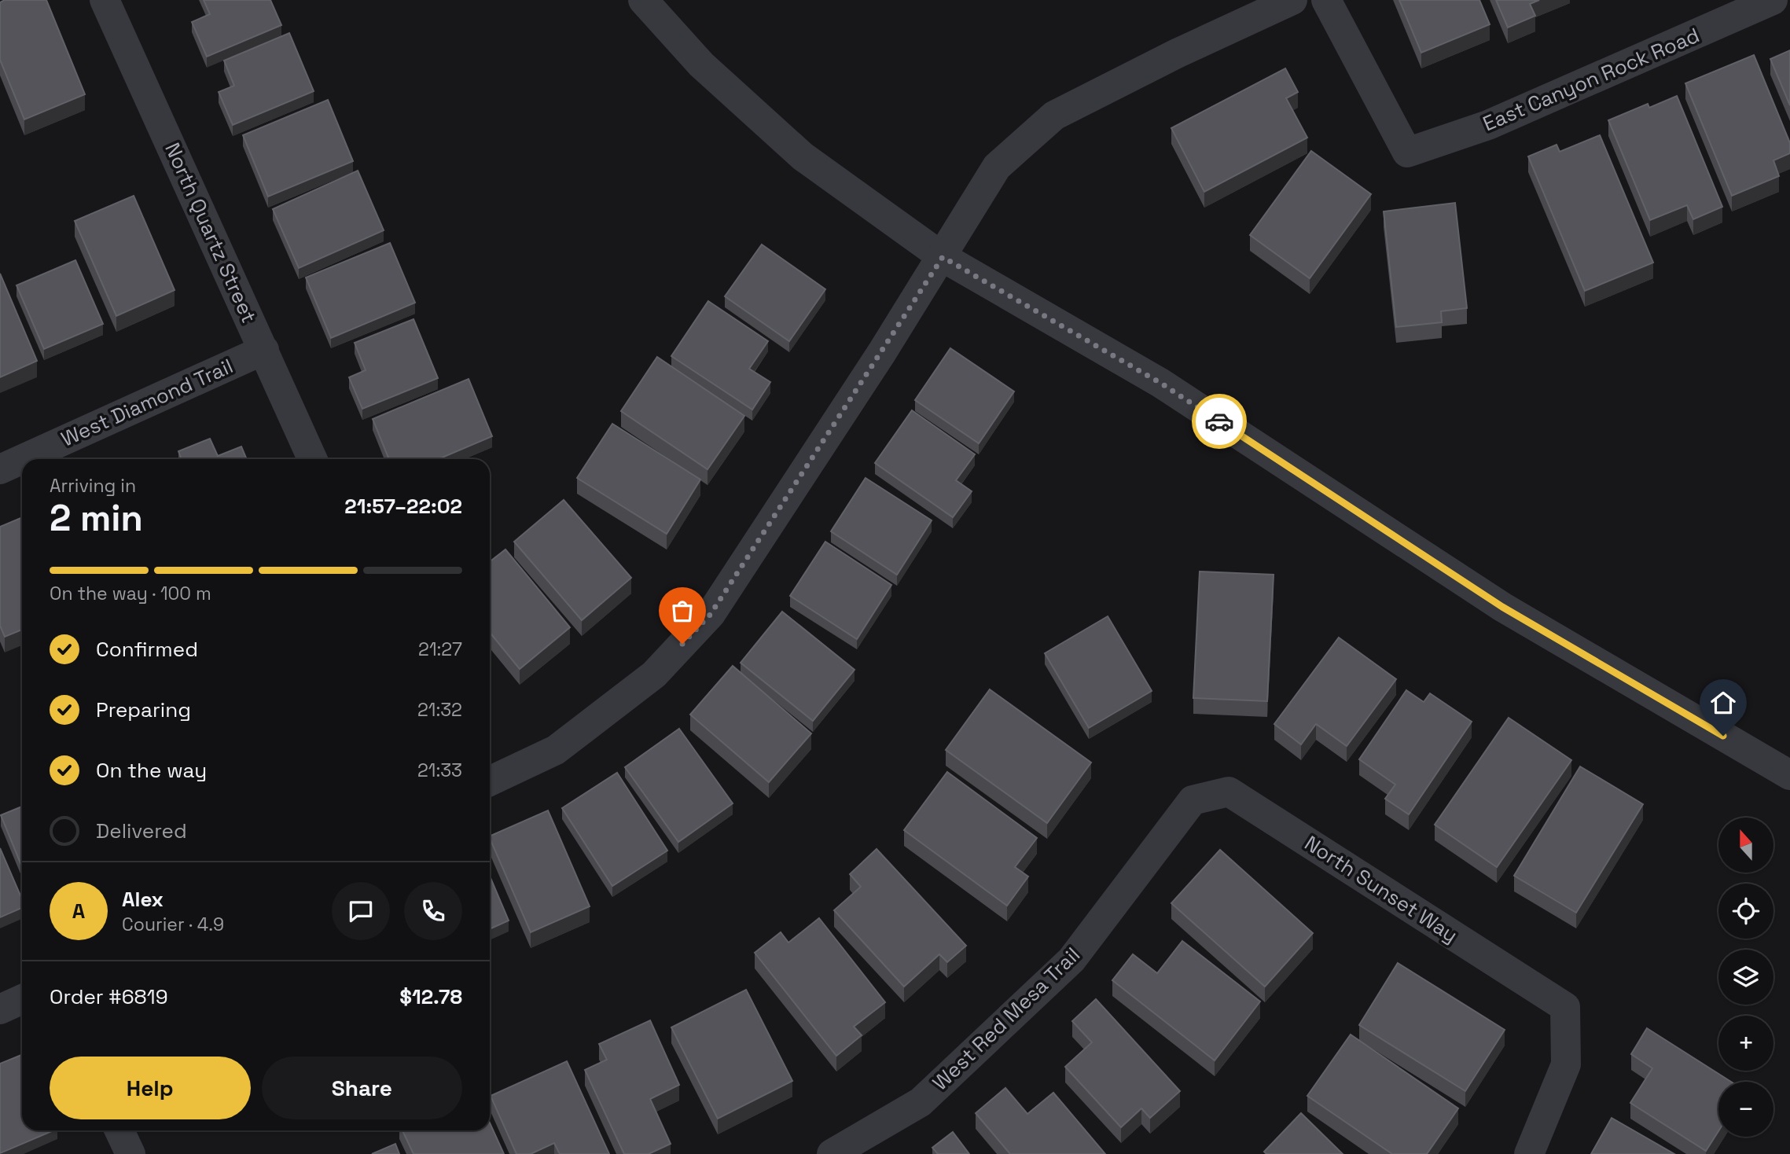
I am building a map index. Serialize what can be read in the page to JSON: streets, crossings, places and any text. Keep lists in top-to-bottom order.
{
  "streets": {
    "street": [
      "East Canyon Rock Road",
      "North Quartz Street",
      "West Diamond Trail",
      "North Sunset Way",
      "West Red Mesa Trail"
    ]
  },
  "crossings": [
    ["North Quartz Street", "West Diamond Trail"],
    ["North Sunset Way", "West Red Mesa Trail"]
  ],
  "north": "top",
  "page": {
    "heading": ["2 min", "Arriving in", "21:57–22:02"],
    "panel": [
      "Alex",
      "Courier · 4.9",
      "Order #6819",
      "$12.78"
    ],
    "bar": "On the way · 100 m",
    "list": [
      ["Confirmed", "21:27"],
      ["Preparing", "21:32"],
      ["On the way", "21:33"],
      "Delivered"
    ],
    "map_buttons": ["+", "−"],
    "round": "A",
    "buttons": ["Help", "Share"]
  }
}
